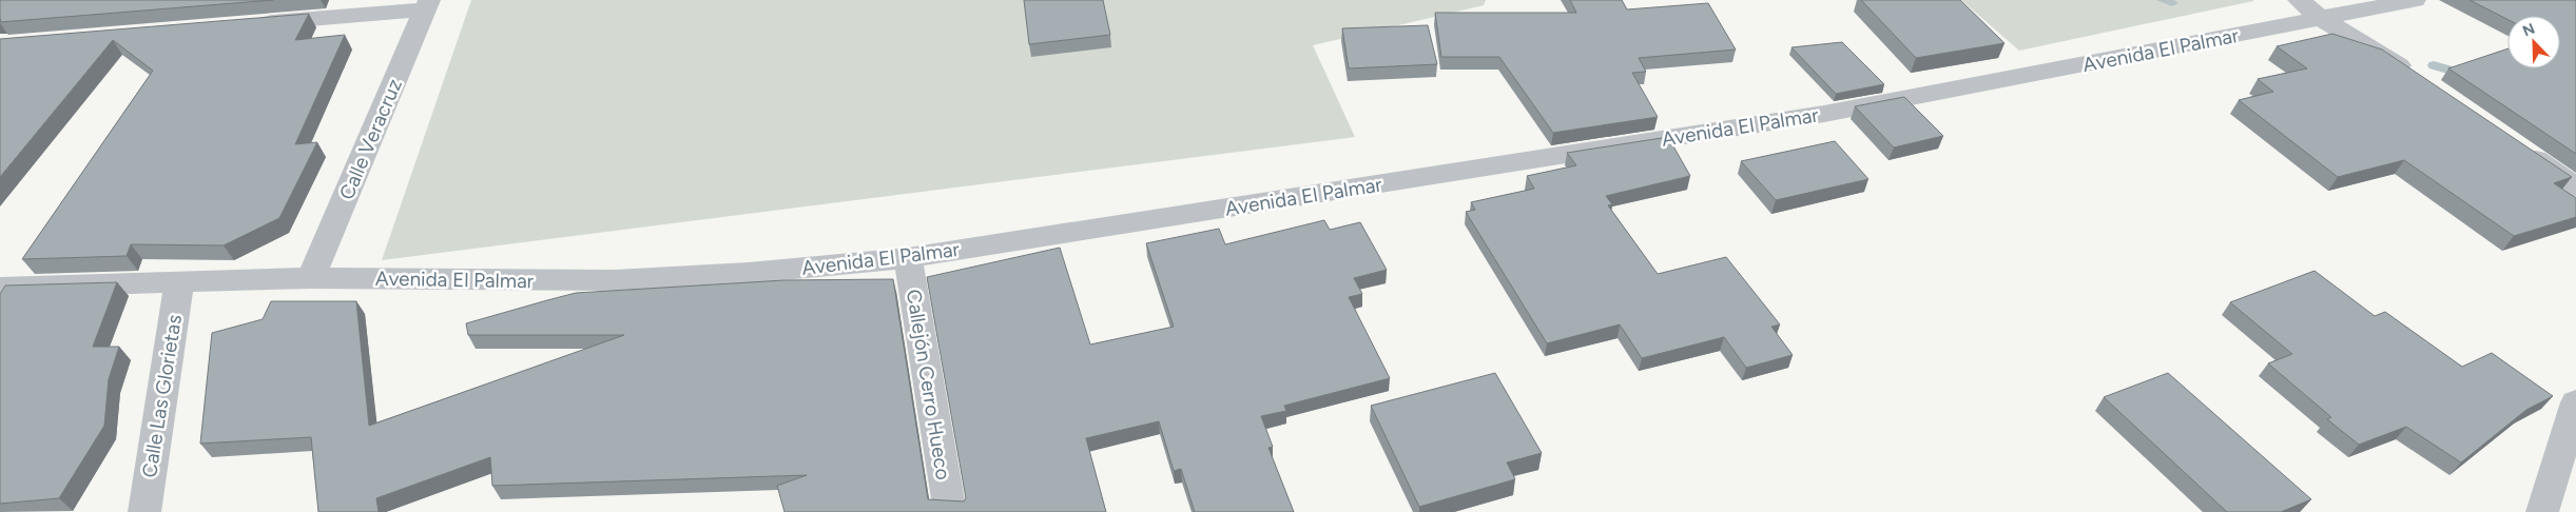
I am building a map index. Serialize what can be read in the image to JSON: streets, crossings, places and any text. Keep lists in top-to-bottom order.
{
  "streets": {
    "street": [
      "Avenida El Palmar",
      "Calle Veracruz",
      "Callejón Cerro Hueco",
      "Calle Las Glorietas"
    ]
  },
  "crossings": [
    ["Avenida El Palmar", "Calle Veracruz"],
    ["Avenida El Palmar", "Callejón Cerro Hueco"],
    ["Avenida El Palmar", "Calle Las Glorietas"]
  ],
  "north": "top left"
}
